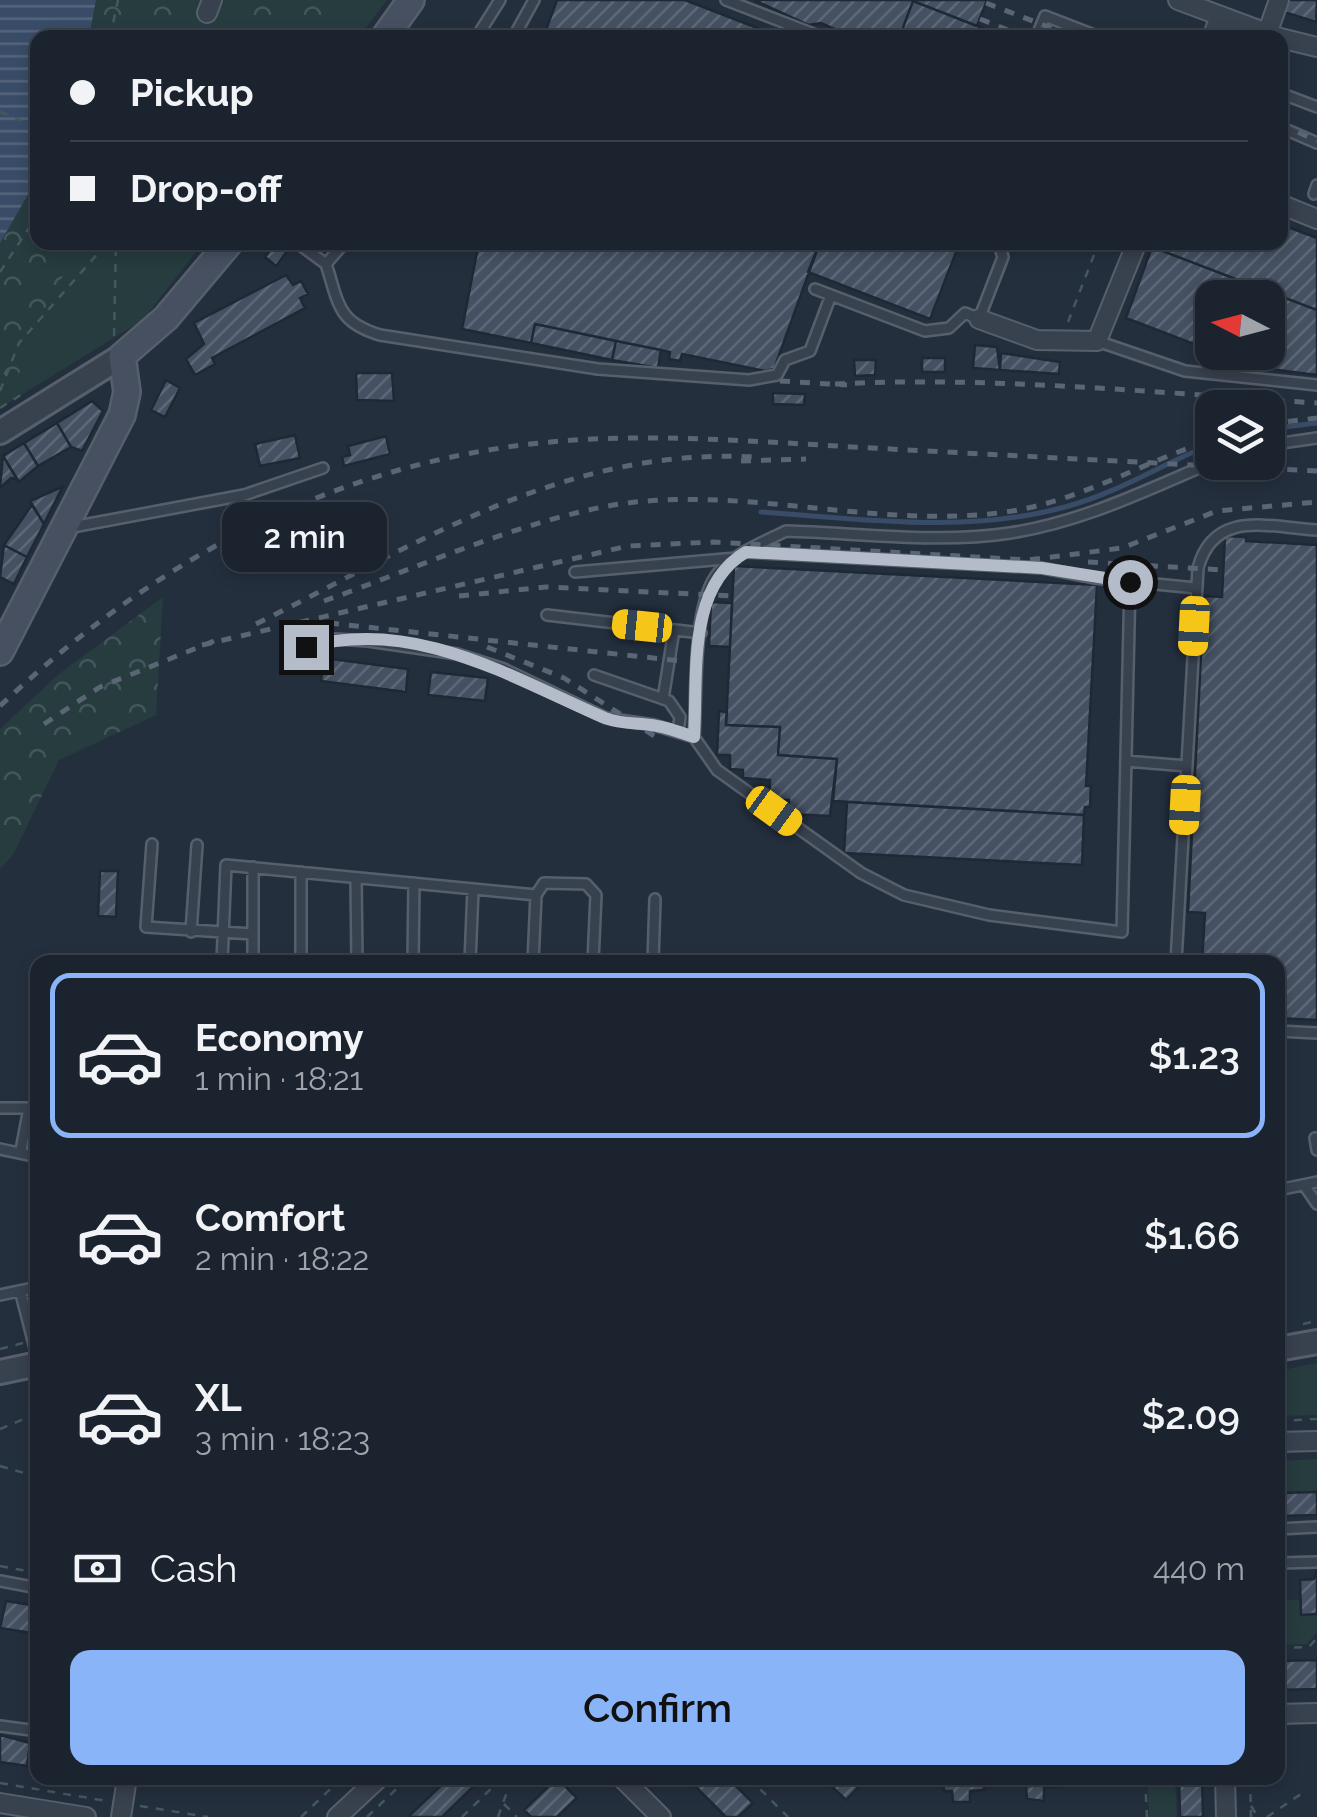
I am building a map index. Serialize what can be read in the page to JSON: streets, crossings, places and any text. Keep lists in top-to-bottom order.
{
  "north": "left",
  "page": {
    "banner": ["Pickup", "Drop-off"],
    "bubble": "2 min",
    "list": [
      {
        "name": "Economy",
        "note": "1 min · 18:21",
        "value": "$1.23"
      },
      {
        "name": "Comfort",
        "note": "2 min · 18:22",
        "value": "$1.66"
      },
      {
        "name": "XL",
        "note": "3 min · 18:23",
        "value": "$2.09"
      }
    ],
    "pay": ["Cash", "440 m"],
    "buttons": "Confirm"
  }
}
